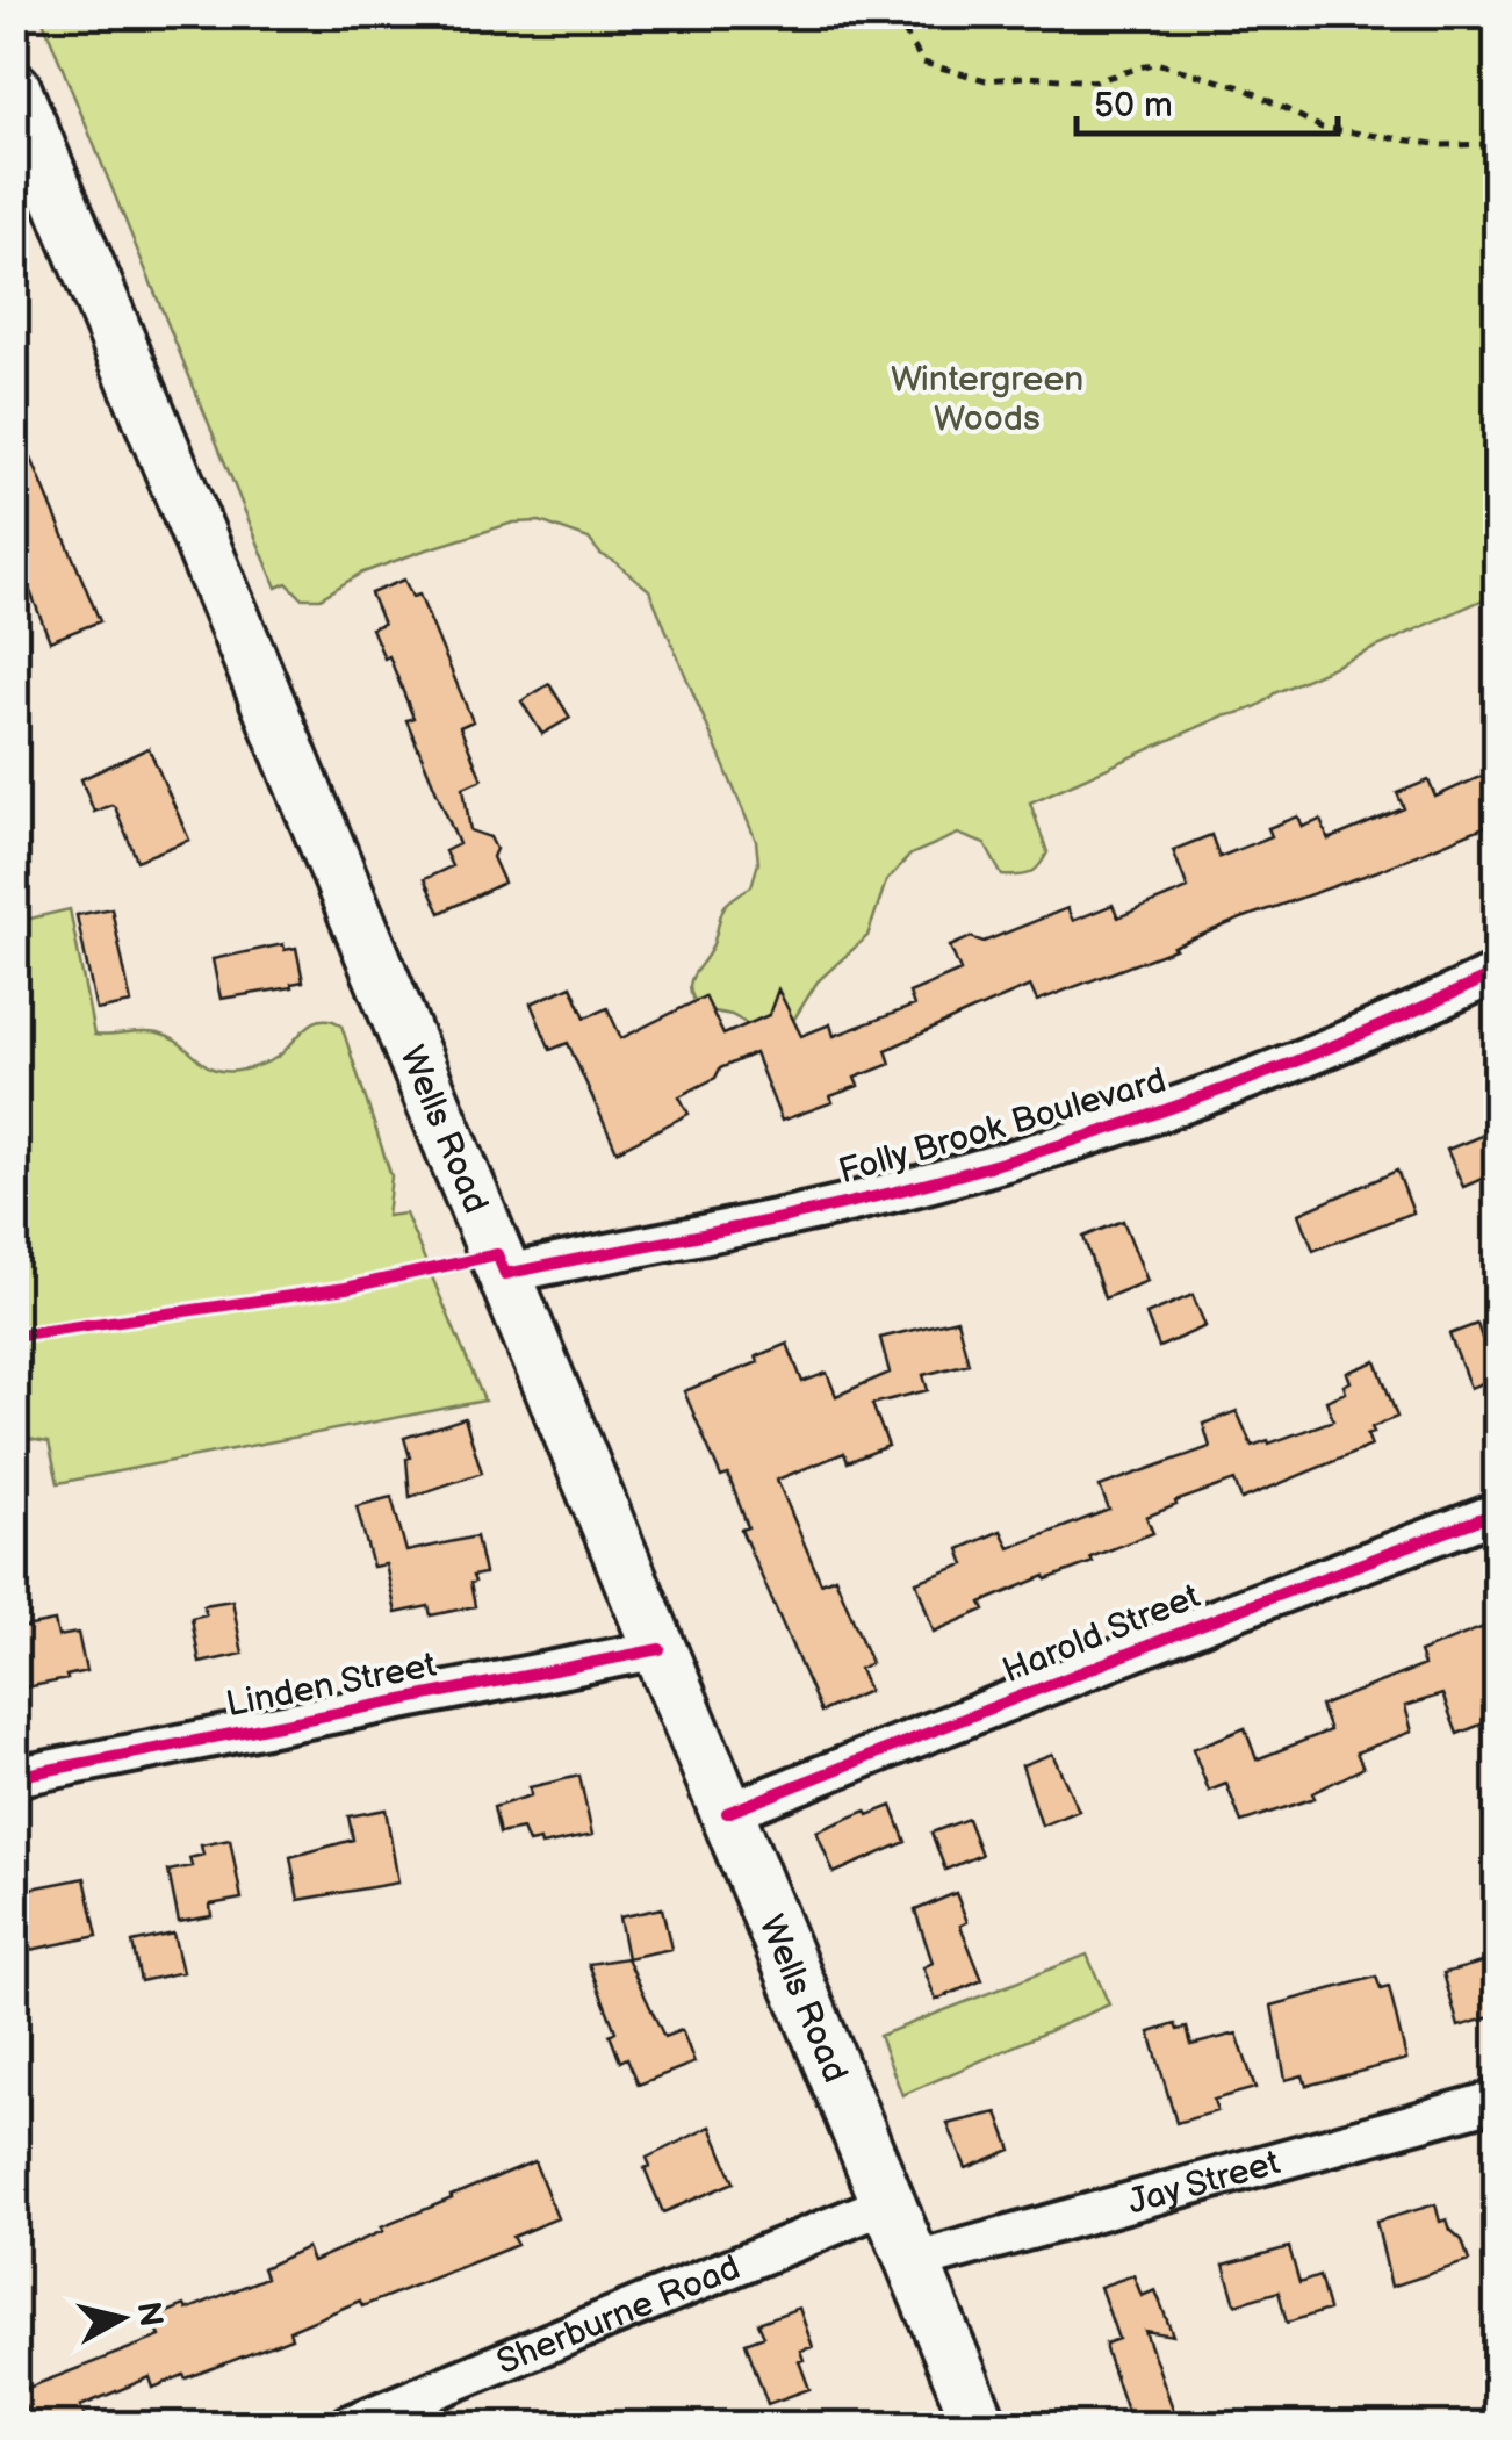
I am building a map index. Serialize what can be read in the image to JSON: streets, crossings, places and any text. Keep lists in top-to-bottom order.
{
  "streets": {
    "main road": ["Wells Road"],
    "street": [
      "Folly Brook Boulevard",
      "Harold Street",
      "Linden Street",
      "Jay Street",
      "Sherburne Road"
    ]
  },
  "crossings": [
    ["Folly Brook Boulevard", "Wells Road"],
    ["Wells Road", "Harold Street"],
    ["Wells Road", "Linden Street"],
    ["Wells Road", "Jay Street"],
    ["Wells Road", "Sherburne Road"]
  ],
  "parks": ["Wintergreen Woods"],
  "scale_bar": "50 m",
  "north": "right"
}
